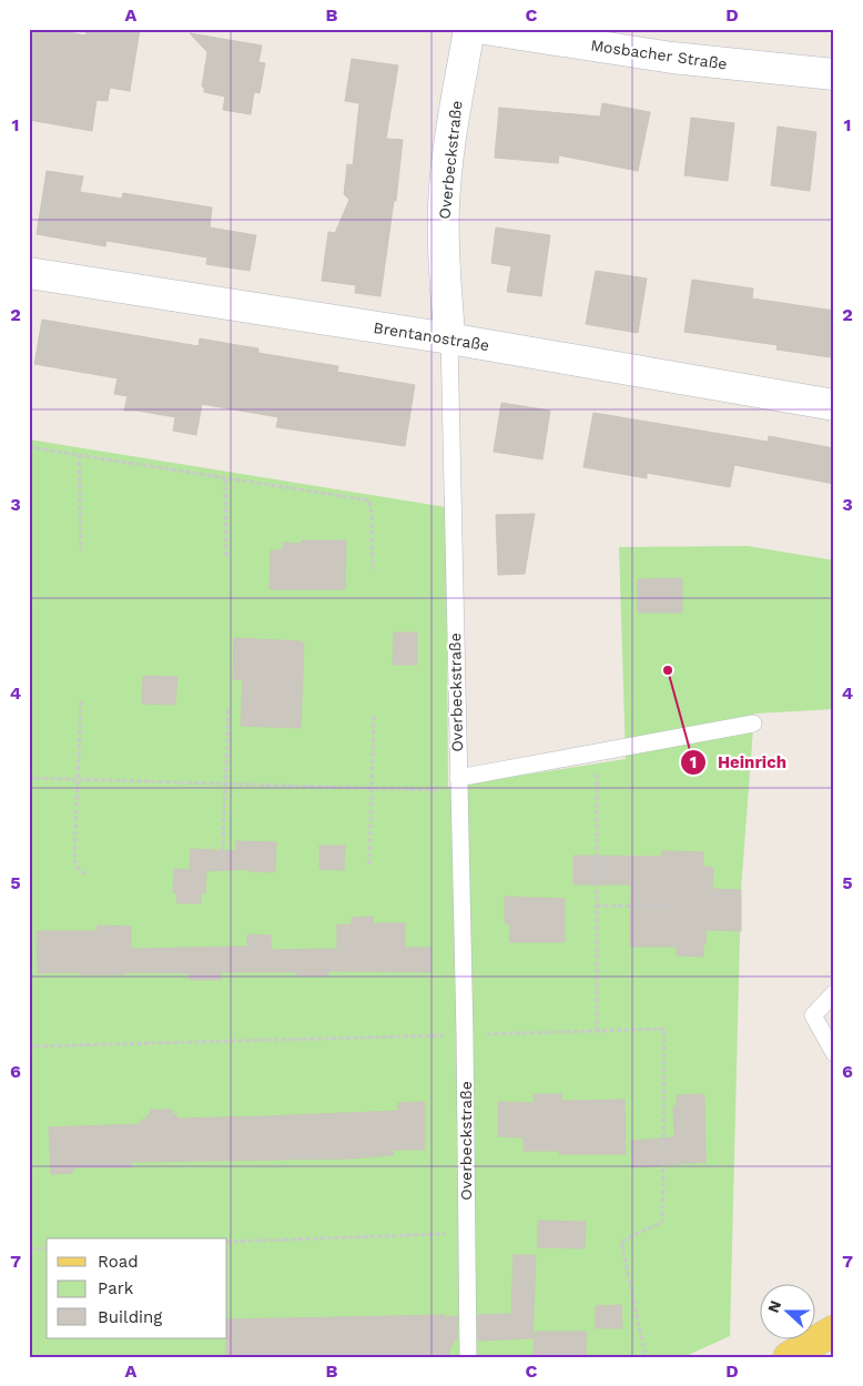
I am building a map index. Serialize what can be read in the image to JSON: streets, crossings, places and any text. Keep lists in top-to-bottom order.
{
  "streets": {
    "street": ["Mosbacher Straße", "Overbeckstraße", "Brentanostraße"]
  },
  "crossings": [
    ["Overbeckstraße", "Brentanostraße"]
  ],
  "places": ["Heinrich"],
  "legend": ["Road", "Park", "Building"],
  "north": "left",
  "grid": {
    "columns": [
      "A",
      "B",
      "C",
      "D"
    ],
    "rows": [
      "1",
      "2",
      "3",
      "4",
      "5",
      "6",
      "7"
    ]
  }
}
